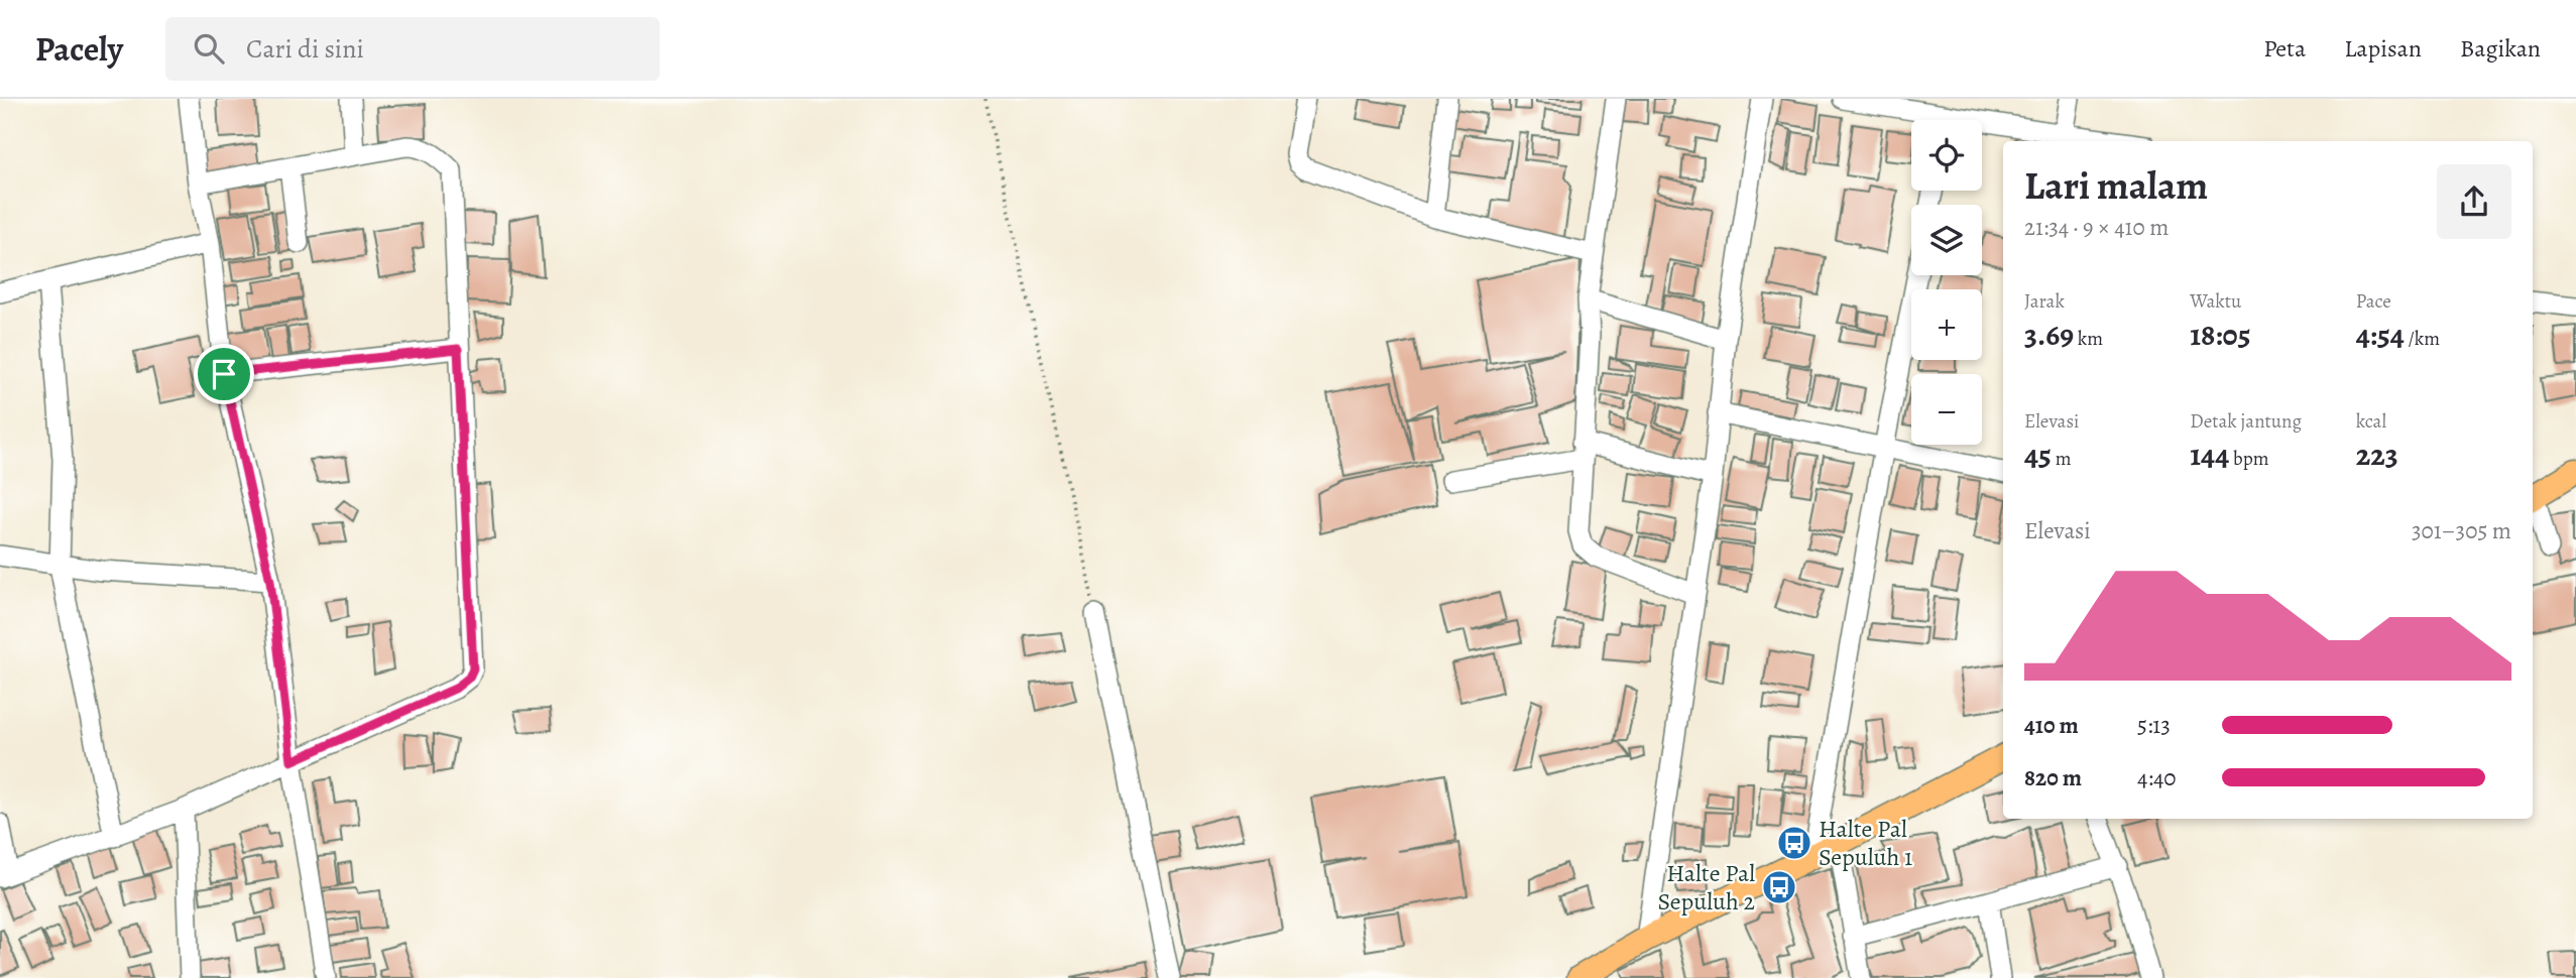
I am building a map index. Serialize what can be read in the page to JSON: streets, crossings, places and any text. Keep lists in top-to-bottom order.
{
  "places": {
    "bus stop": ["Halte Pal Sepuluh 1", "Halte Pal Sepuluh 2"]
  },
  "page": {
    "header": "Pacely",
    "search": "Cari di sini",
    "nav": ["Peta", "Lapisan", "Bagikan"],
    "map_buttons": ["+", "−"],
    "heading": ["Lari malam", "21:34 · 9 × 410 m"],
    "stats": [
      ["Jarak", "3.69 km"],
      ["Waktu", "18:05"],
      ["Pace", "4:54 /km"],
      ["Elevasi", "45 m"],
      ["Detak jantung", "144 bpm"],
      ["kcal", "223"]
    ],
    "chart": ["Elevasi", "301–305 m"],
    "list": [
      {
        "name": "410 m",
        "note": "5:13"
      },
      {
        "name": "820 m",
        "note": "4:40"
      }
    ]
  }
}
